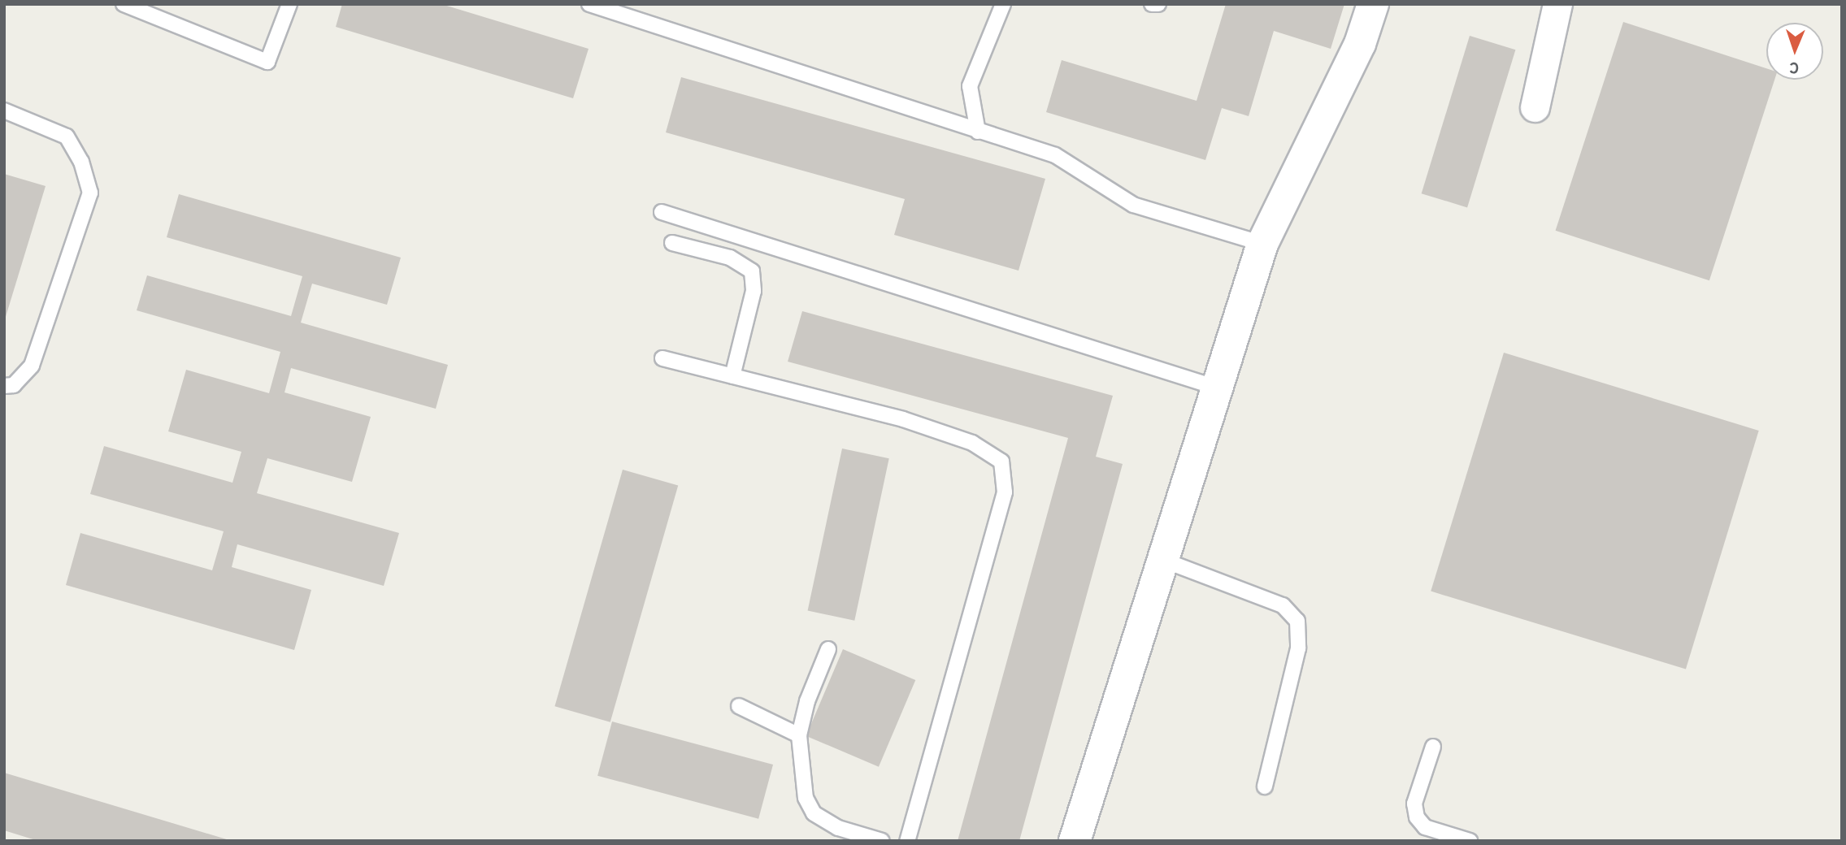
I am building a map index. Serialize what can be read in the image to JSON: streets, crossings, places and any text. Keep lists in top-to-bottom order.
{
  "north": "bottom"
}
